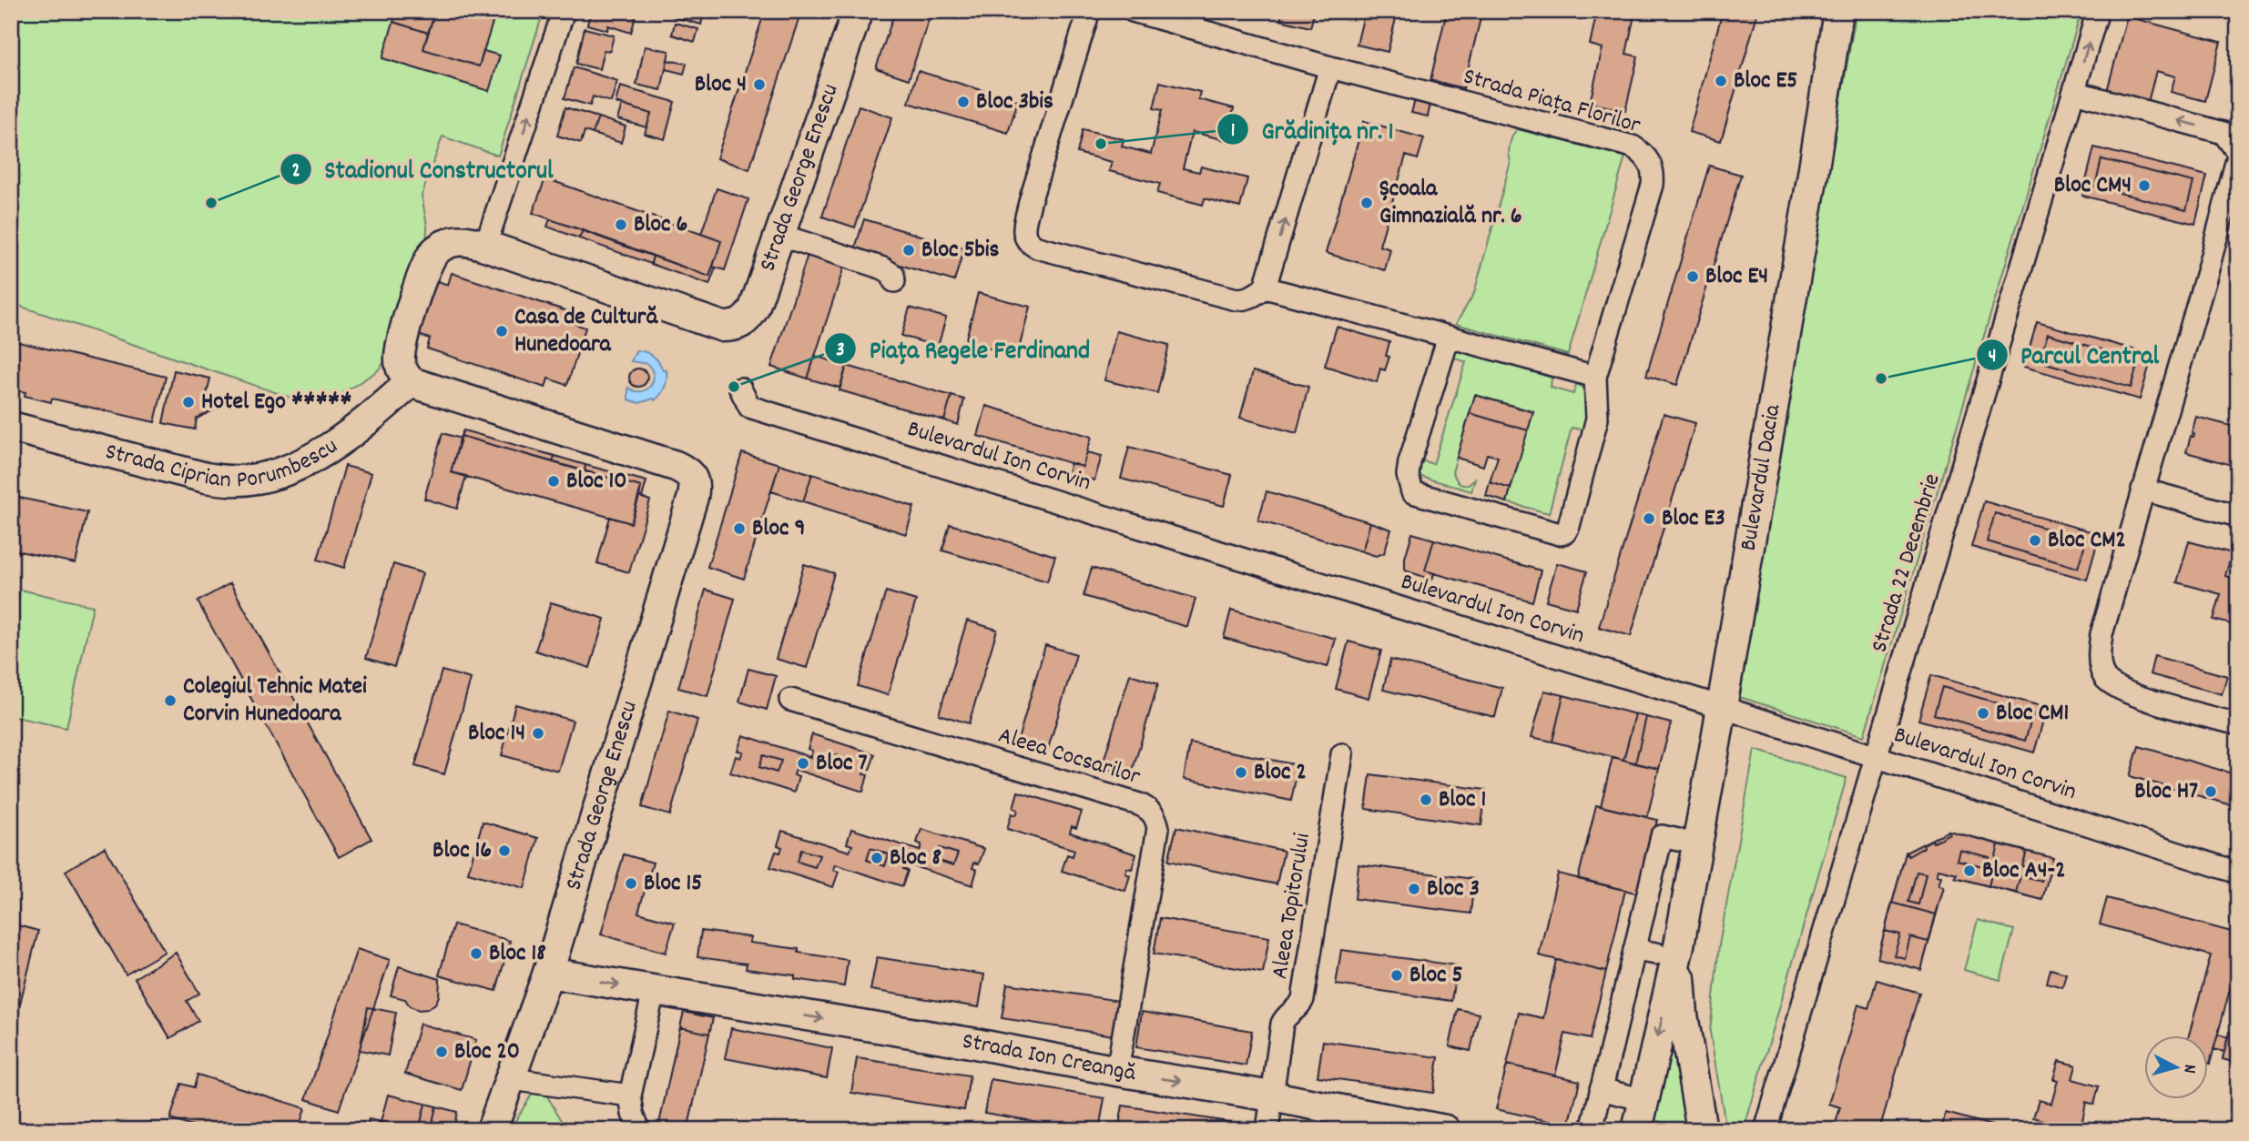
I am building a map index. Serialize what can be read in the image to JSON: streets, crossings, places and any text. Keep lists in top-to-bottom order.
{
  "streets": {
    "street": [
      "Strada Piața Florilor",
      "Strada George Enescu",
      "Strada Ciprian Porumbescu",
      "Bulevardul Ion Corvin",
      "Bulevardul Dacia",
      "Strada 22 Decembrie",
      "Aleea Cocsarilor",
      "Aleea Topitorului",
      "Strada Ion Creangă"
    ]
  },
  "crossings": [
    ["Strada George Enescu", "Strada Ciprian Porumbescu"],
    ["Strada George Enescu", "Strada Ion Creangă"],
    ["Bulevardul Ion Corvin", "Bulevardul Dacia"],
    ["Bulevardul Ion Corvin", "Strada 22 Decembrie"],
    ["Aleea Cocsarilor", "Strada Ion Creangă"],
    ["Aleea Topitorului", "Strada Ion Creangă"]
  ],
  "one_way": ["Strada Ion Creangă"],
  "places": [
    "Bloc E5",
    "Bloc 4",
    "Bloc 3bis",
    "Grădinița nr. 1",
    "Bloc CM4",
    "Stadionul Constructorul",
    "Școala Gimnazială nr. 6",
    "Bloc 6",
    "Bloc 5bis",
    "Bloc E4",
    "Casa de Cultură Hunedoara",
    "Parcul Central",
    "Piața Regele Ferdinand",
    "Hotel Ego *****",
    "Bloc 10",
    "Bloc E3",
    "Bloc 9",
    "Bloc CM2",
    "Colegiul Tehnic Matei Corvin Hunedoara",
    "Bloc CM1",
    "Bloc 14",
    "Bloc 7",
    "Bloc 2",
    "Bloc H7",
    "Bloc 1",
    "Bloc 16",
    "Bloc 8",
    "Bloc A4-2",
    "Bloc 15",
    "Bloc 3",
    "Bloc 18",
    "Bloc 5",
    "Bloc 20"
  ],
  "north": "right"
}
